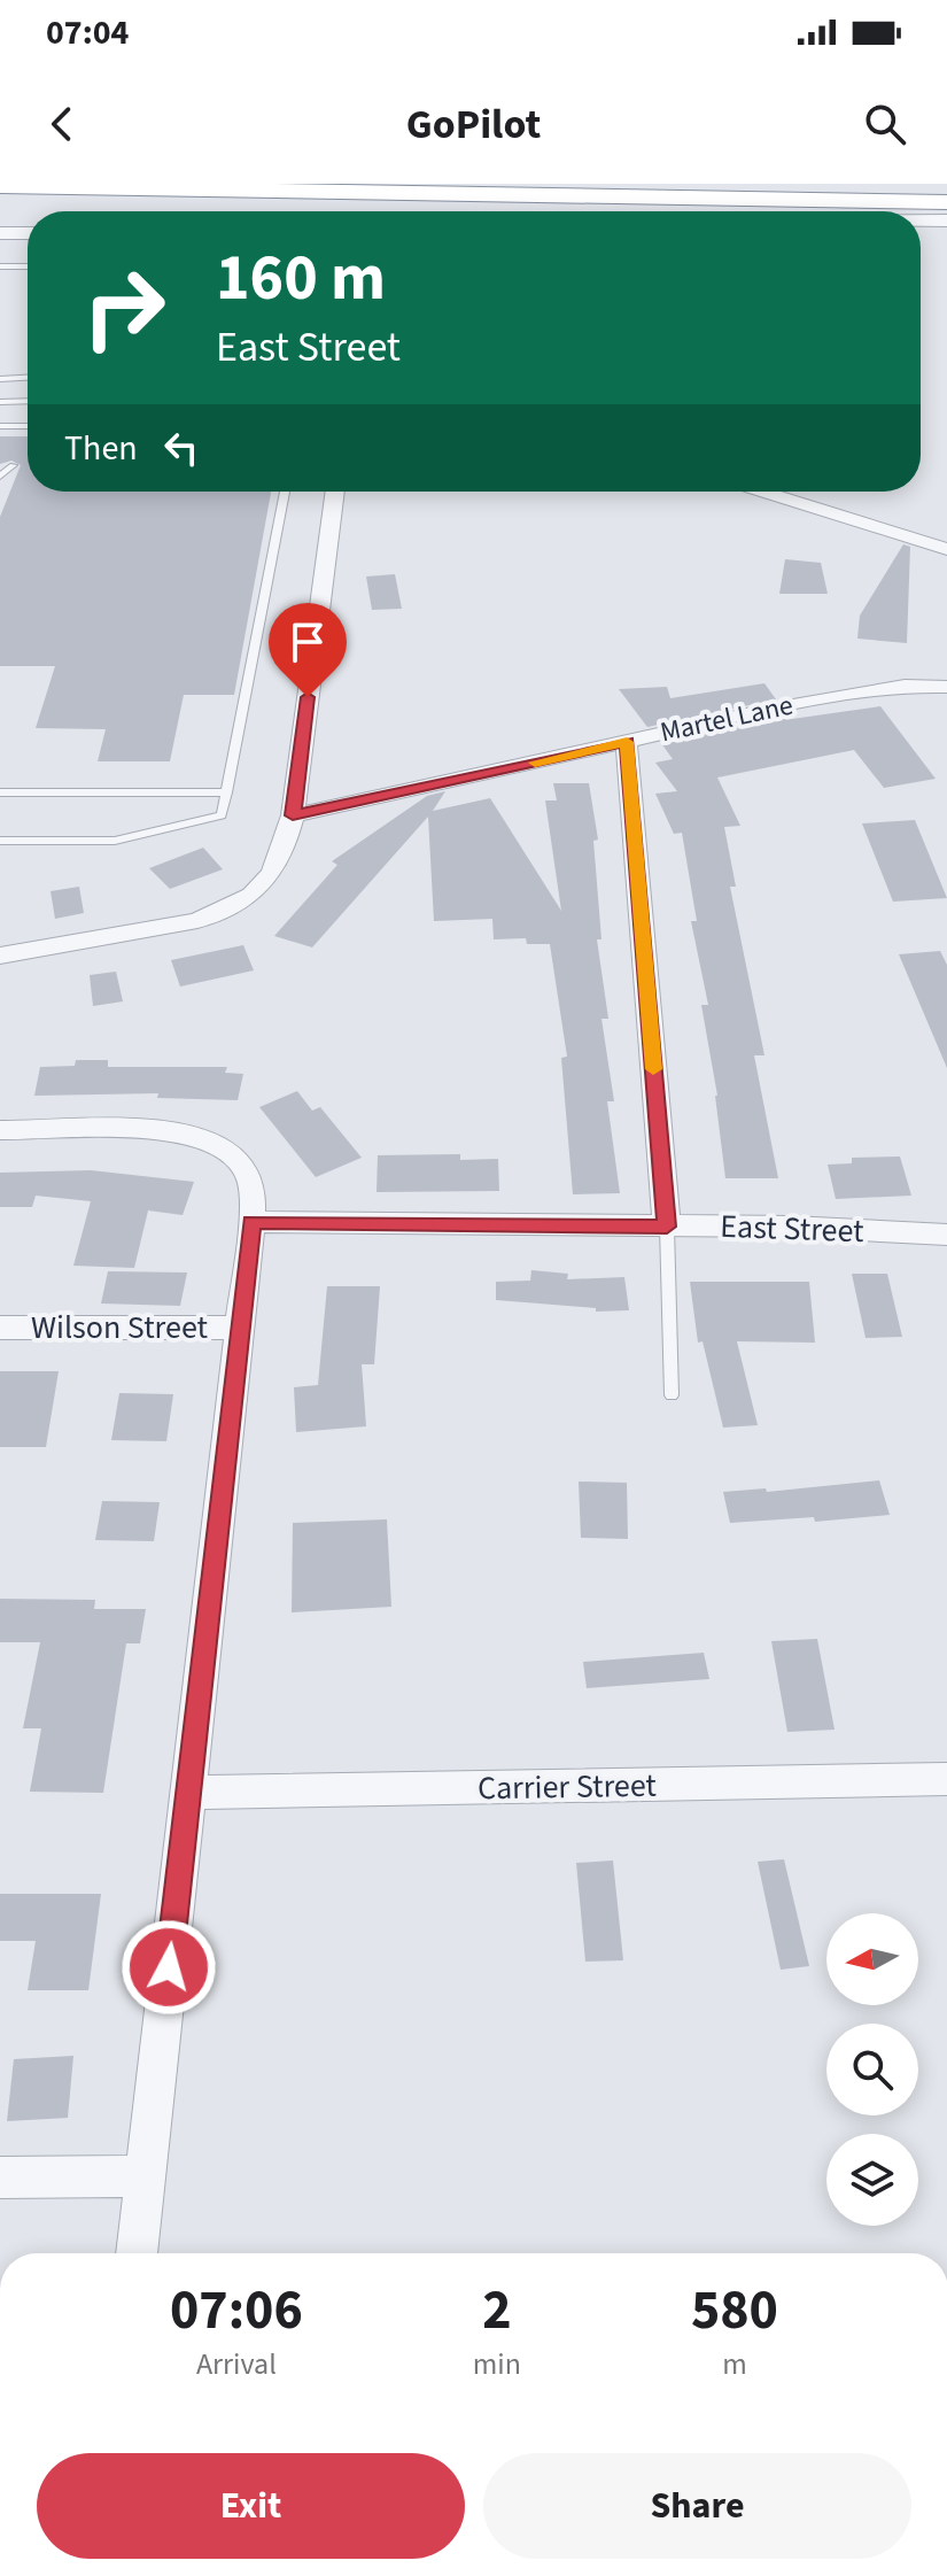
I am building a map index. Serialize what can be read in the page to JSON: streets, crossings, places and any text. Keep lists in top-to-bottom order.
{
  "streets": {
    "street": [
      "Martel Lane",
      "East Street",
      "Wilson Street",
      "Carrier Street"
    ]
  },
  "north": "left",
  "page": {
    "status": "07:04",
    "header": "GoPilot",
    "turn": ["160 m", "East Street"],
    "then": "Then",
    "eta": [
      "07:06",
      "Arrival",
      "2",
      "min",
      "580",
      "m"
    ],
    "buttons": ["Exit", "Share"]
  }
}
